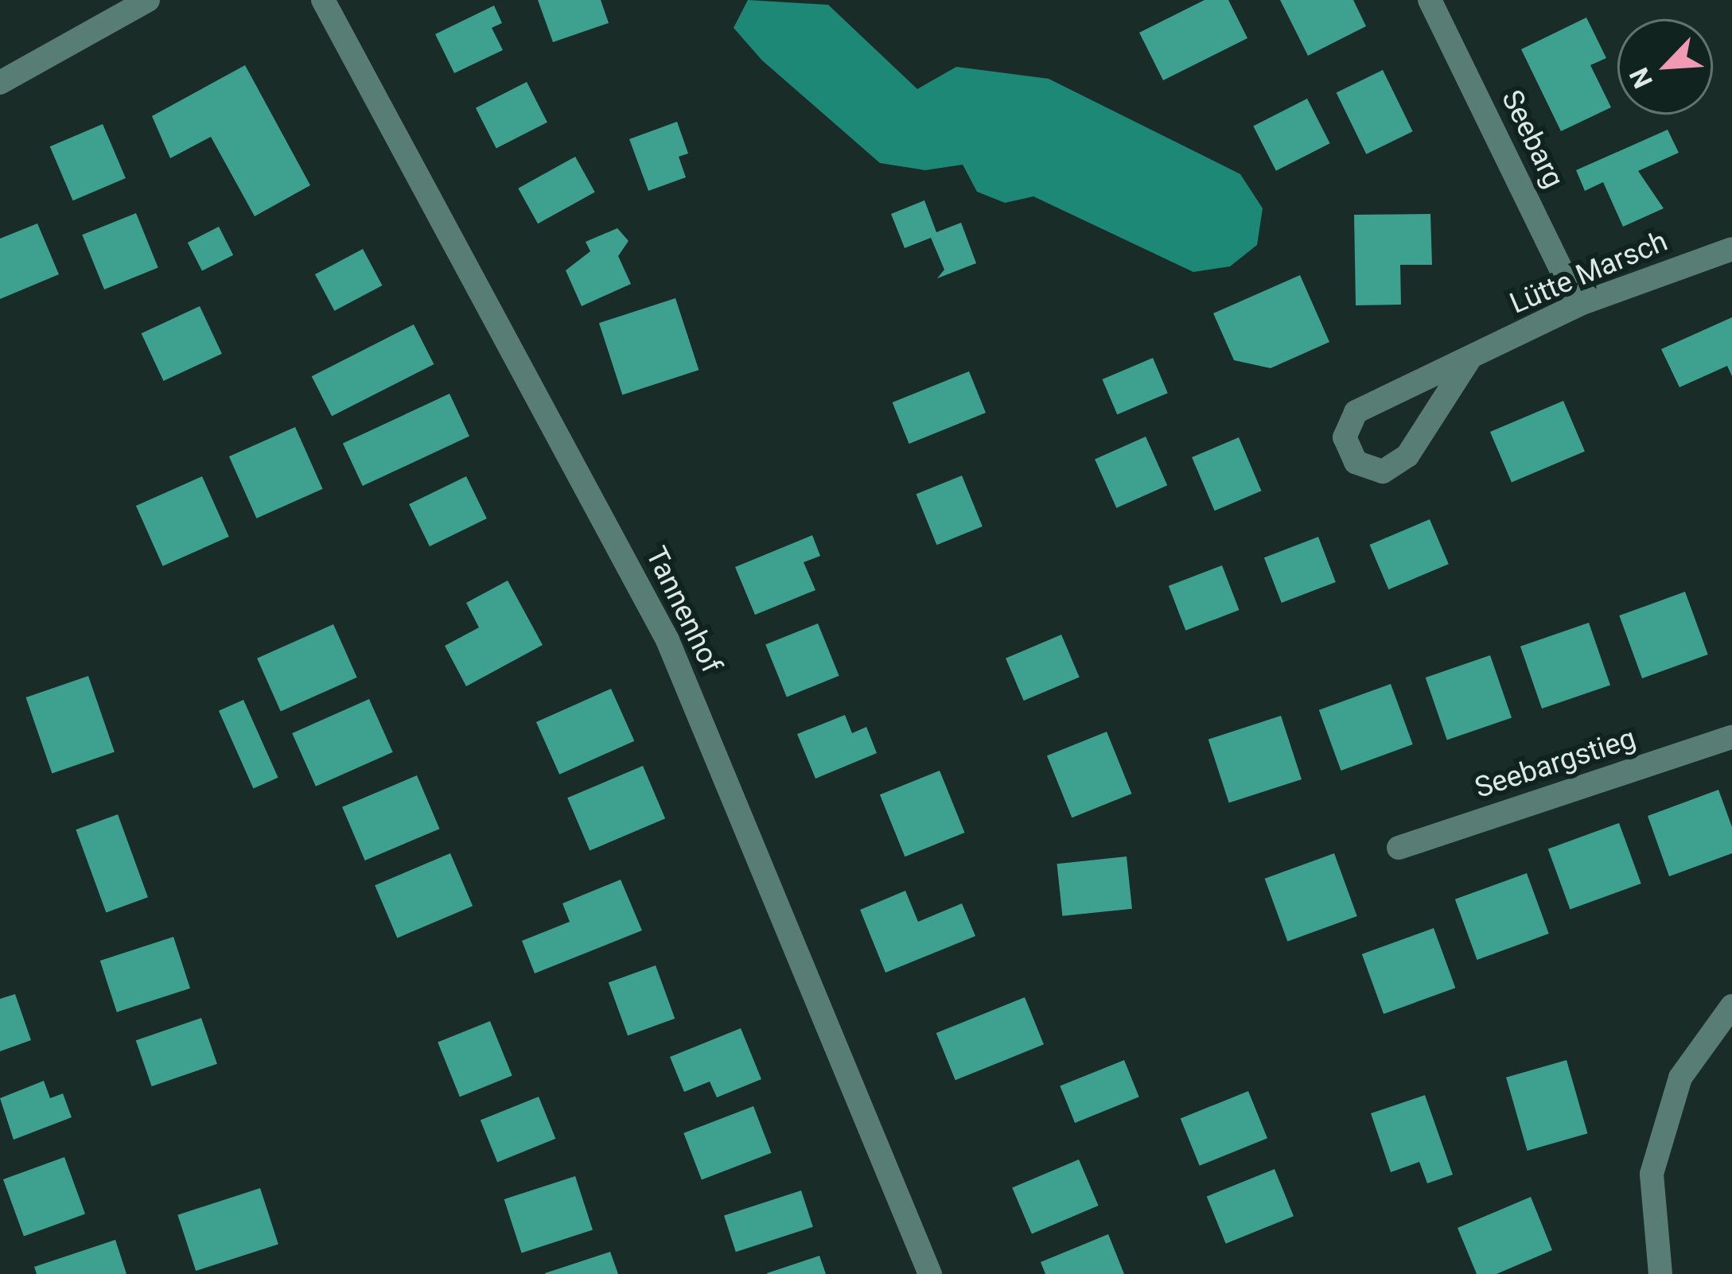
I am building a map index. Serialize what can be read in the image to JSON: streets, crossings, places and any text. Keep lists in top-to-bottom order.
{
  "streets": {
    "street": [
      "Seebarg",
      "Lütte Marsch",
      "Tannenhof",
      "Seebargstieg"
    ]
  },
  "crossings": [
    ["Seebarg", "Lütte Marsch"]
  ],
  "north": "bottom left"
}
